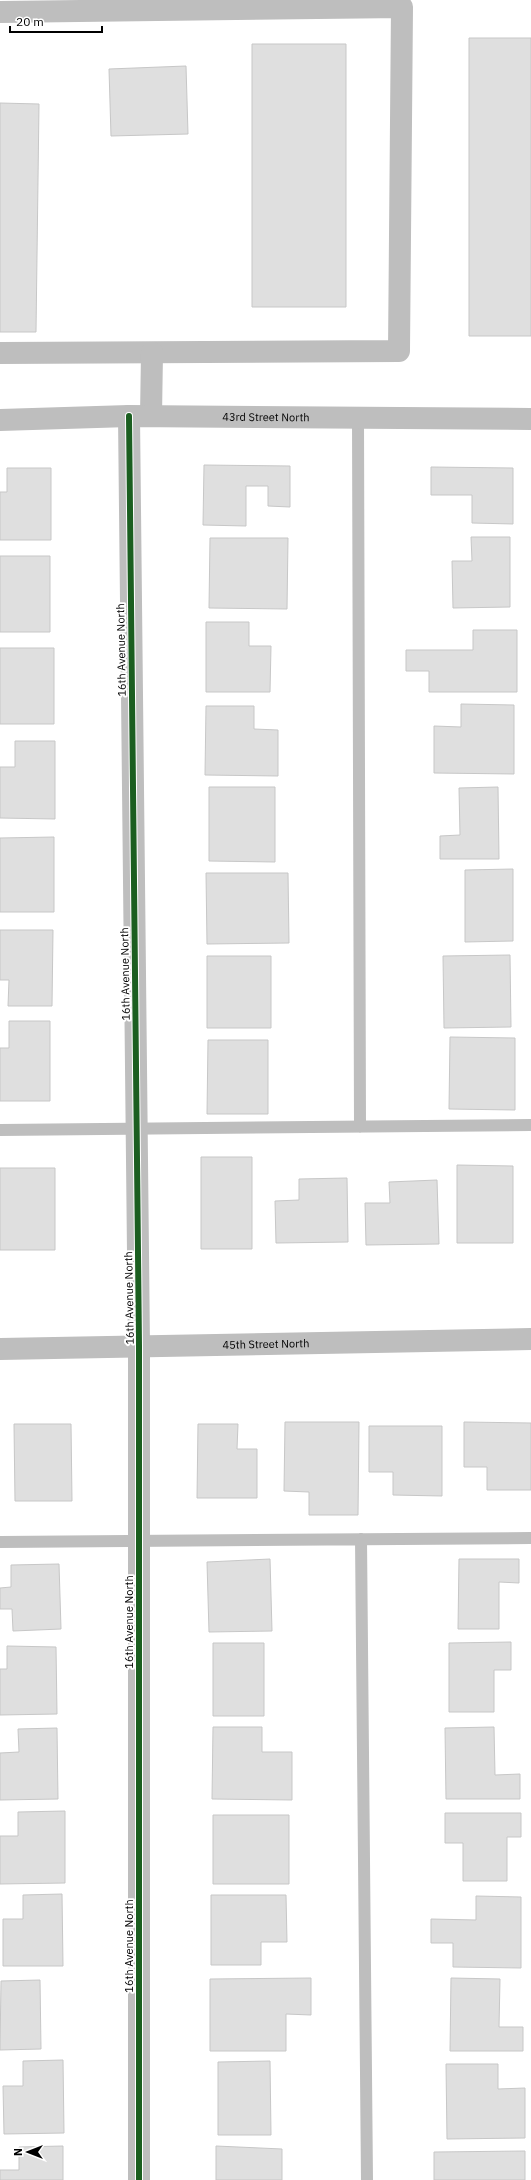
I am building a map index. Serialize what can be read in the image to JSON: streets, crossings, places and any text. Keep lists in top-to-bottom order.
{
  "streets": {
    "street": ["43rd Street North", "16th Avenue North", "45th Street North"]
  },
  "crossings": [
    ["43rd Street North", "16th Avenue North"],
    ["16th Avenue North", "45th Street North"]
  ],
  "scale_bar": "20 m",
  "north": "left"
}
